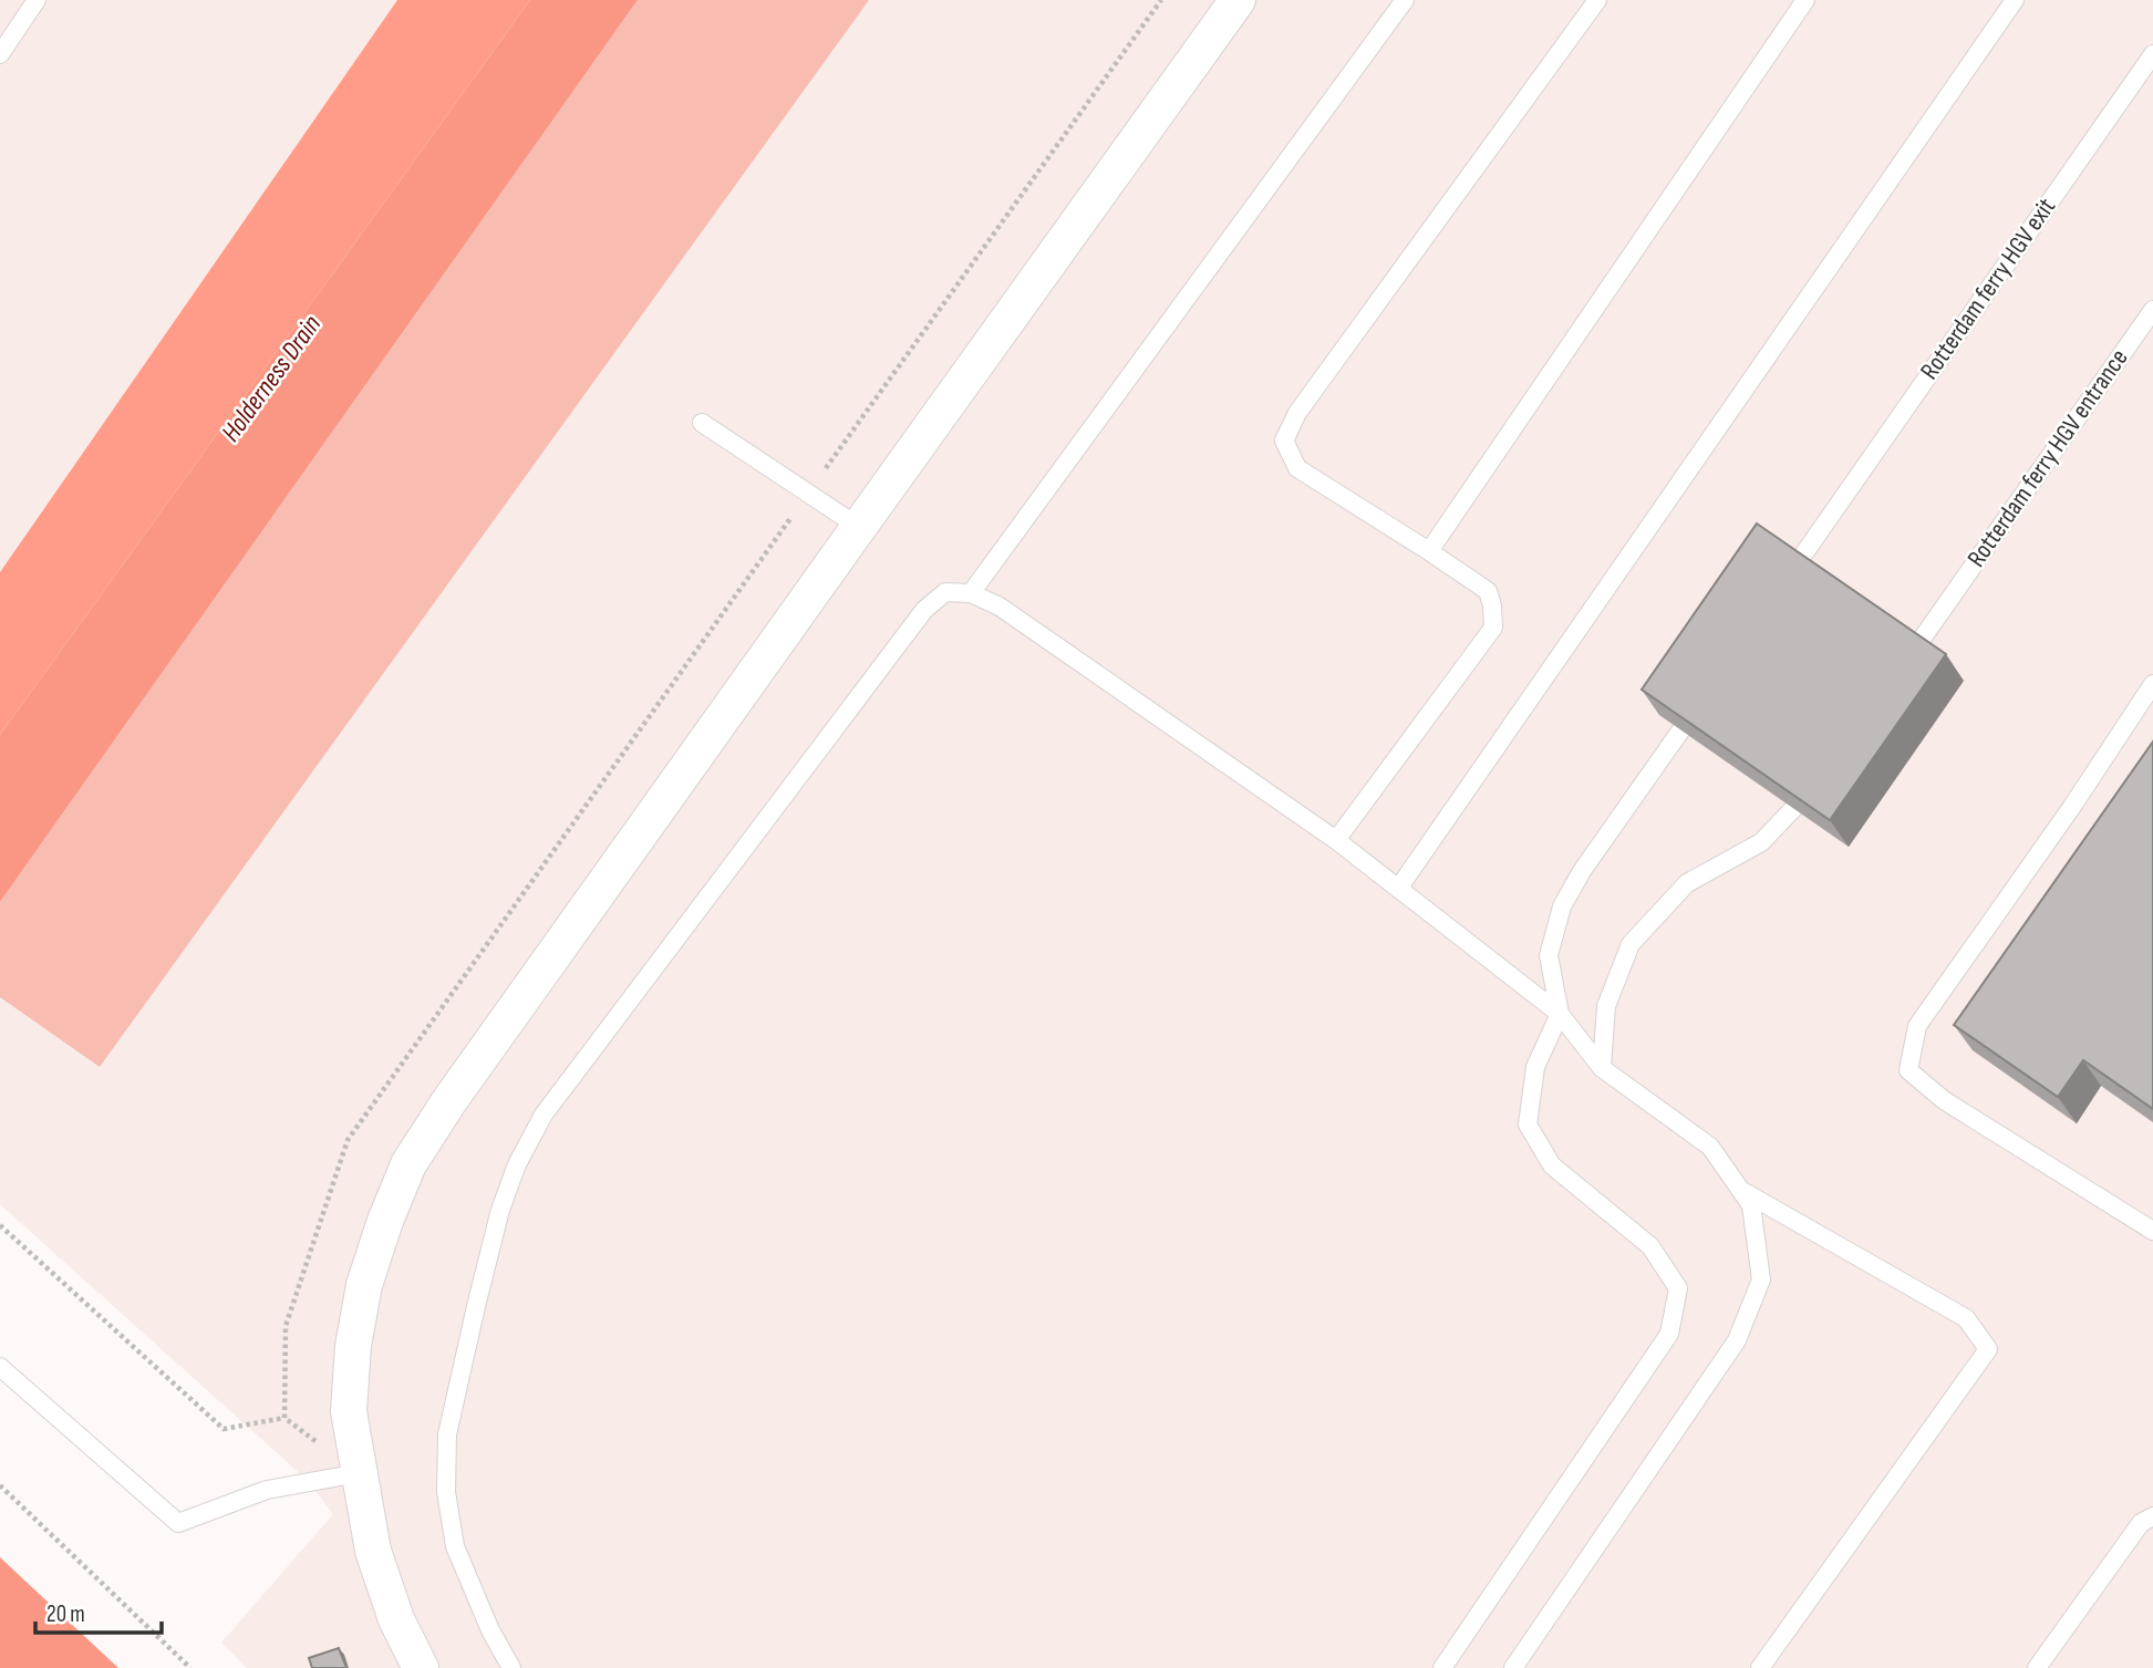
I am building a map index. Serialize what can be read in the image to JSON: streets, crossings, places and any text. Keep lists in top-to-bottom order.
{
  "streets": {
    "lane": ["Rotterdam ferry HGV exit", "Rotterdam ferry HGV entrance"]
  },
  "water": ["Holderness Drain"],
  "scale_bar": "20 m"
}
